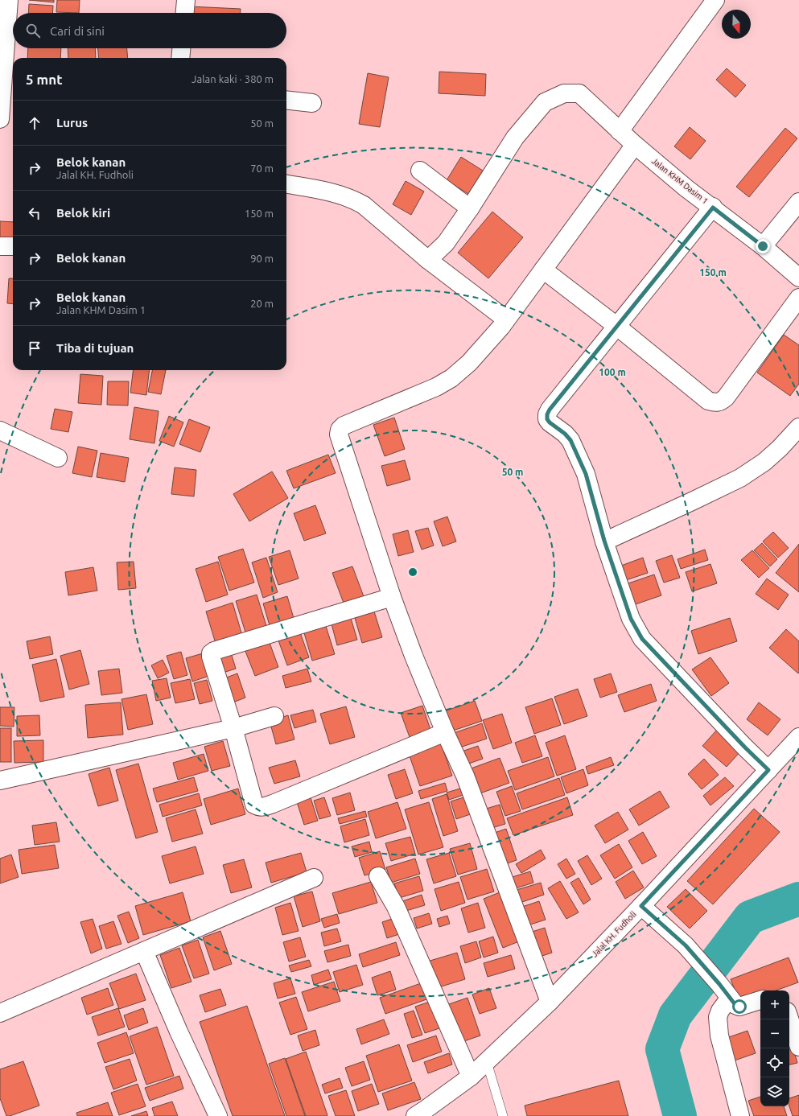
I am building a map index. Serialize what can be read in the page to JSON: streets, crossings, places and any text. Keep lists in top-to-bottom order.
{
  "streets": {
    "street": ["Jalan KHM Dasim 1", "Jalal KH. Fudholi"]
  },
  "north": "bottom",
  "page": {
    "search": "Cari di sini",
    "heading": ["5 mnt", "Jalan kaki · 380 m"],
    "list": [
      ["Lurus", "50 m"],
      ["Belok kanan", "Jalal KH. Fudholi", "70 m"],
      ["Belok kiri", "150 m"],
      ["Belok kanan", "90 m"],
      ["Belok kanan", "Jalan KHM Dasim 1", "20 m"],
      "Tiba di tujuan"
    ],
    "map_buttons": ["+", "−"]
  },
  "rings": ["150 m", "100 m", "50 m"]
}
